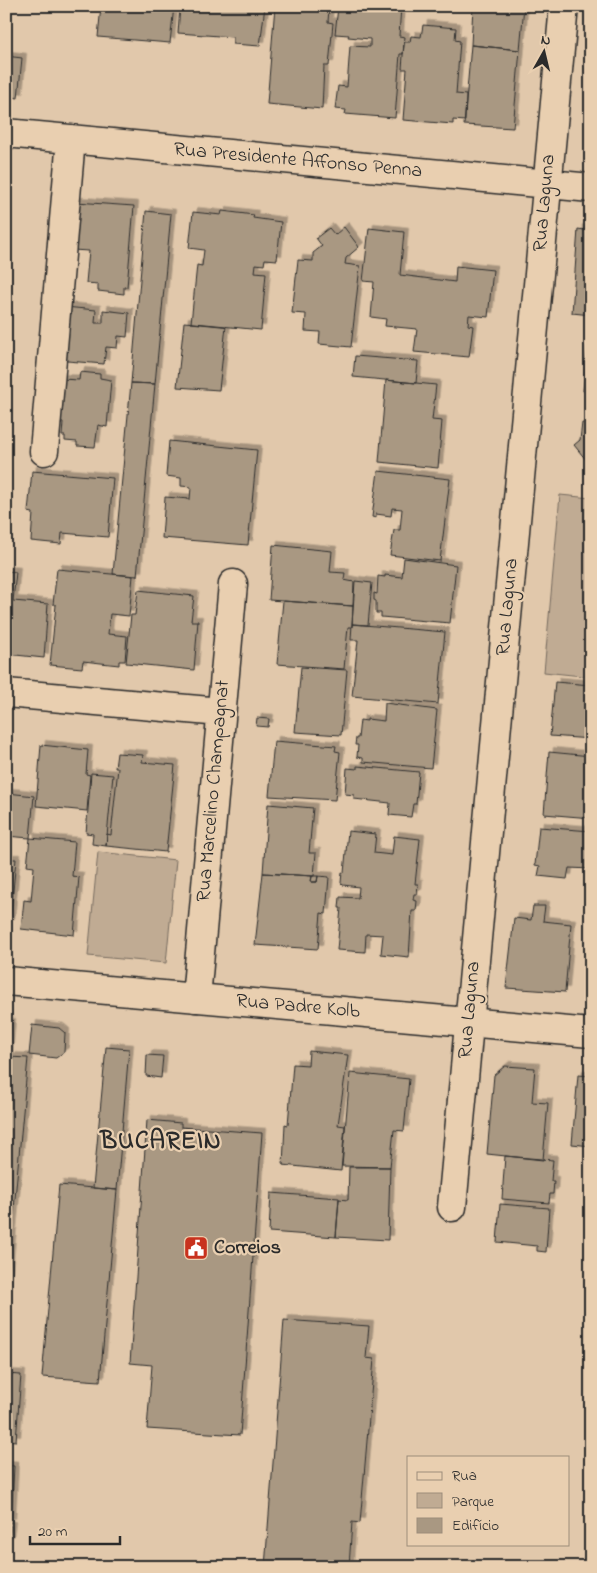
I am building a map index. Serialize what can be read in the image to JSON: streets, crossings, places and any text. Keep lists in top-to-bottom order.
{
  "streets": {
    "street": [
      "Rua Presidente Affonso Penna",
      "Rua Laguna",
      "Rua Marcelino Champagnat",
      "Rua Padre Kolb"
    ]
  },
  "crossings": [
    ["Rua Presidente Affonso Penna", "Rua Laguna"],
    ["Rua Laguna", "Rua Padre Kolb"],
    ["Rua Marcelino Champagnat", "Rua Padre Kolb"]
  ],
  "districts": ["BUCAREIN"],
  "places": {
    "public building": ["Correios"]
  },
  "legend": ["Rua", "Parque", "Edifício"],
  "scale_bar": "20 m",
  "north": "top"
}
